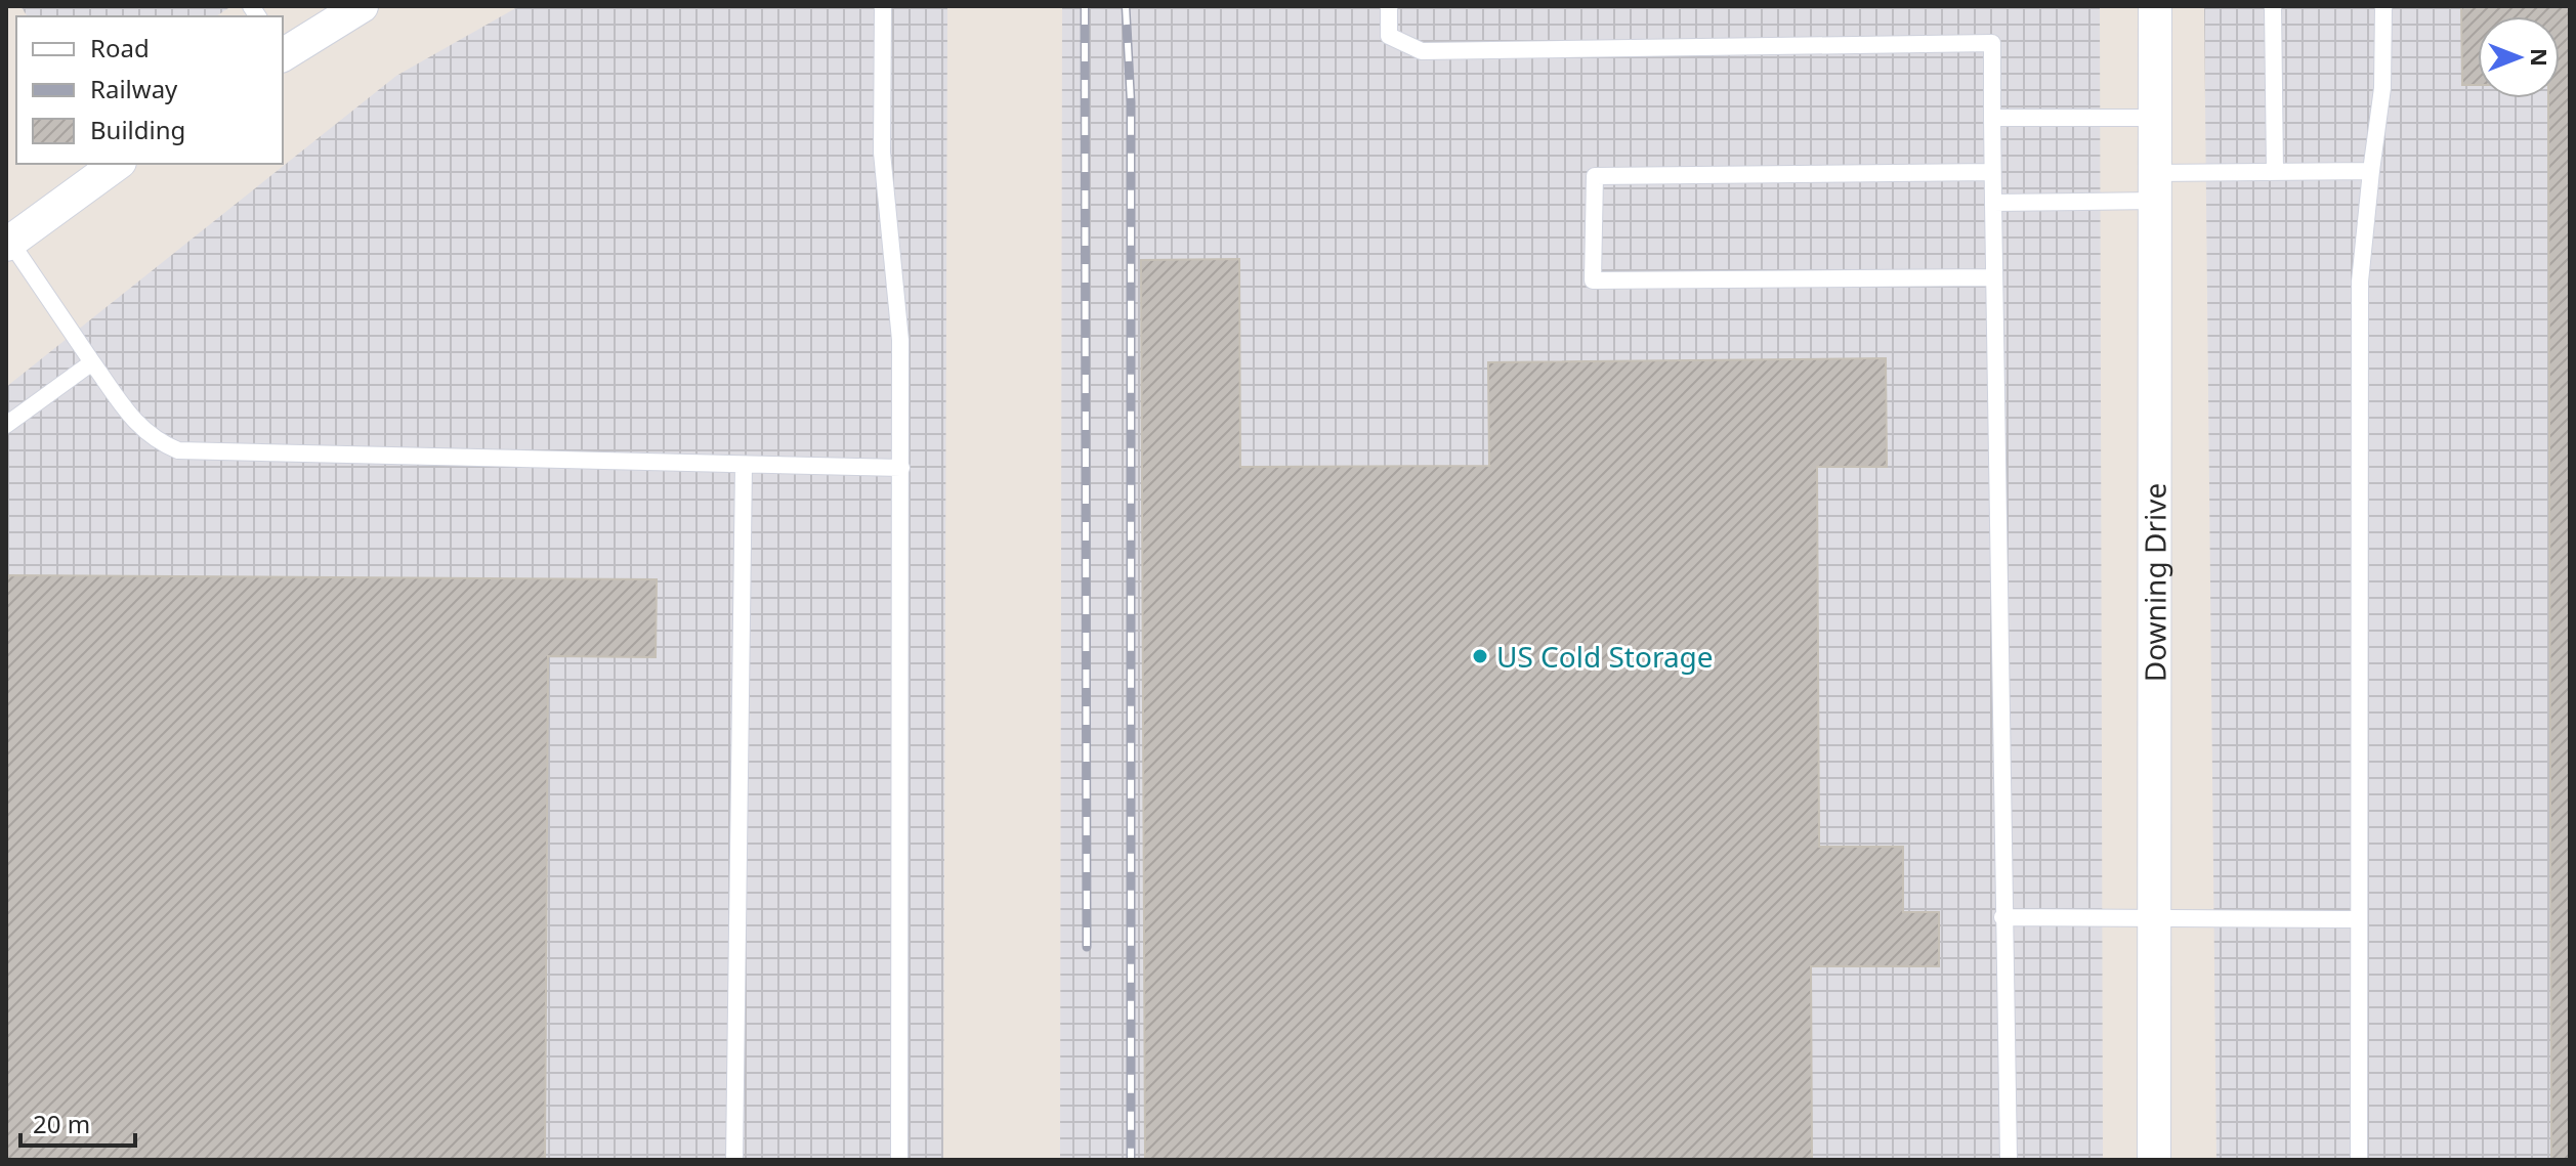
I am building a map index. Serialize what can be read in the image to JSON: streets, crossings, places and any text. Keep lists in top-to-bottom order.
{
  "streets": {
    "street": ["Downing Drive"]
  },
  "places": ["US Cold Storage"],
  "legend": ["Road", "Railway", "Building"],
  "scale_bar": "20 m",
  "north": "right"
}
